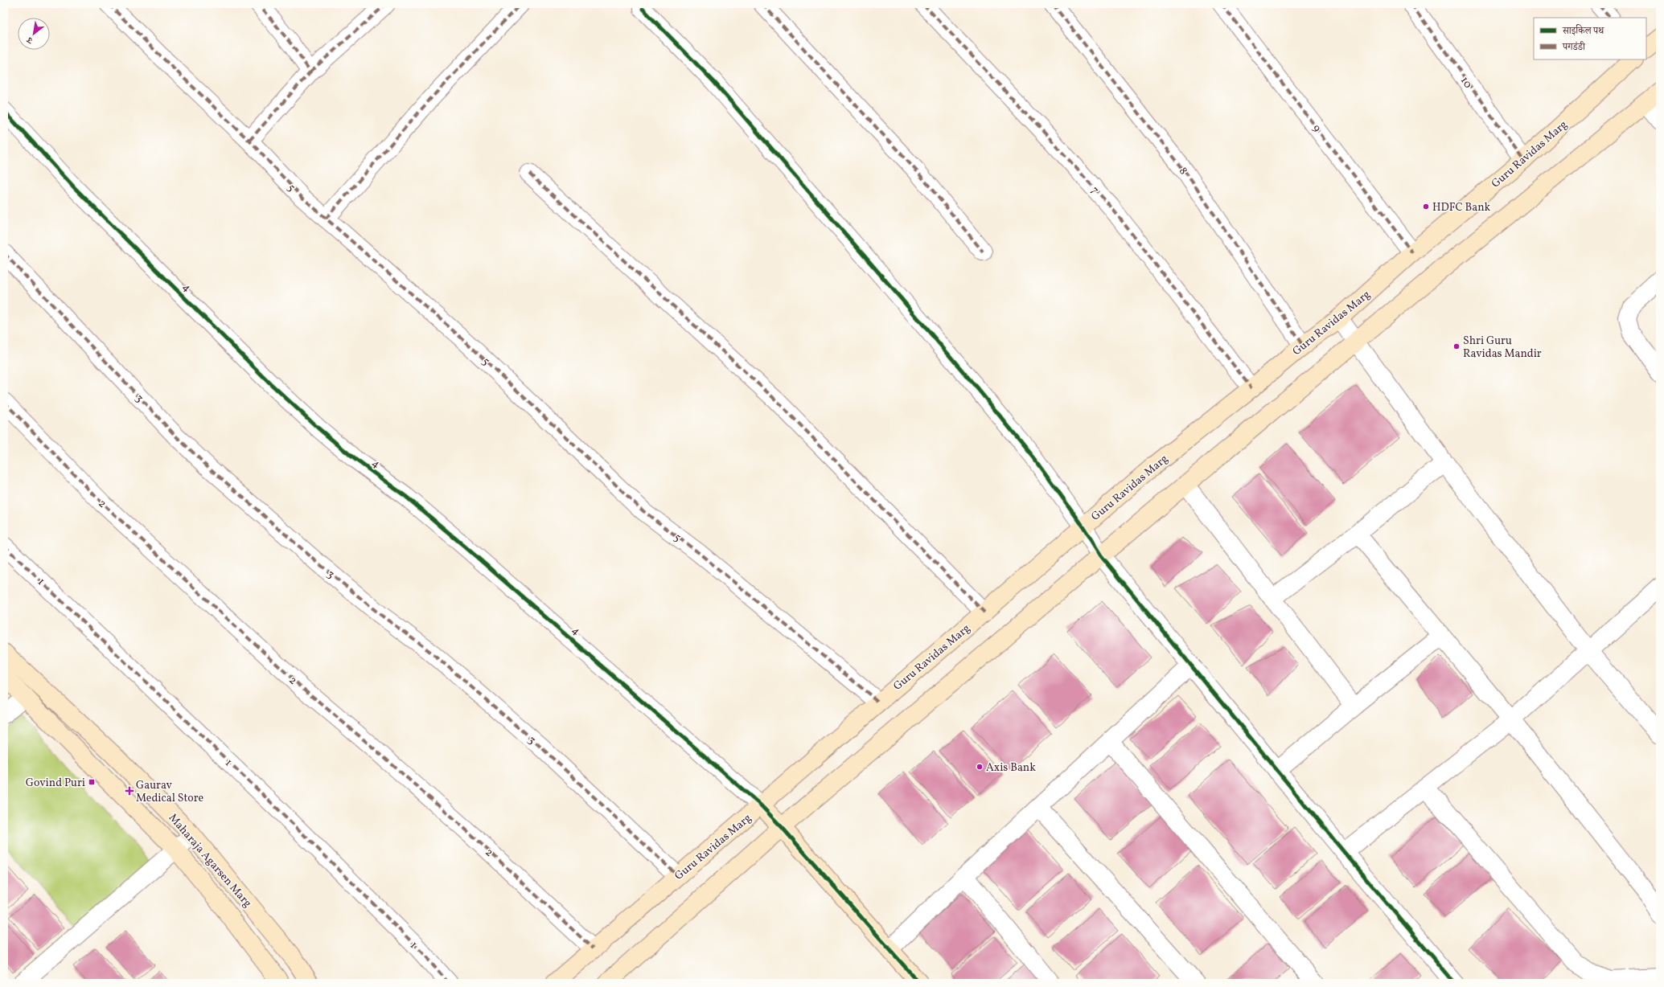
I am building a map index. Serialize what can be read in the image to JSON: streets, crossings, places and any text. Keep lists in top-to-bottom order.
{
  "streets": {
    "main road": ["Guru Ravidas Marg", "Maharaja Agarsen Marg"],
    "street": [
      "10",
      "9",
      "8",
      "5",
      "7",
      "4",
      "3",
      "2",
      "1"
    ]
  },
  "crossings": [
    ["10", "Guru Ravidas Marg"],
    ["9", "Guru Ravidas Marg"],
    ["Guru Ravidas Marg", "8"],
    ["Guru Ravidas Marg", "5"],
    ["Guru Ravidas Marg", "7"],
    ["Guru Ravidas Marg", "4"],
    ["Guru Ravidas Marg", "3"],
    ["Guru Ravidas Marg", "2"]
  ],
  "places": {
    "other": ["HDFC Bank", "Shri Guru Ravidas Mandir", "Axis Bank"],
    "transit": ["Govind Puri"],
    "health": ["Gaurav Medical Store"]
  },
  "legend": ["साइकिल पथ", "पगडंडी"],
  "north": "bottom left"
}
